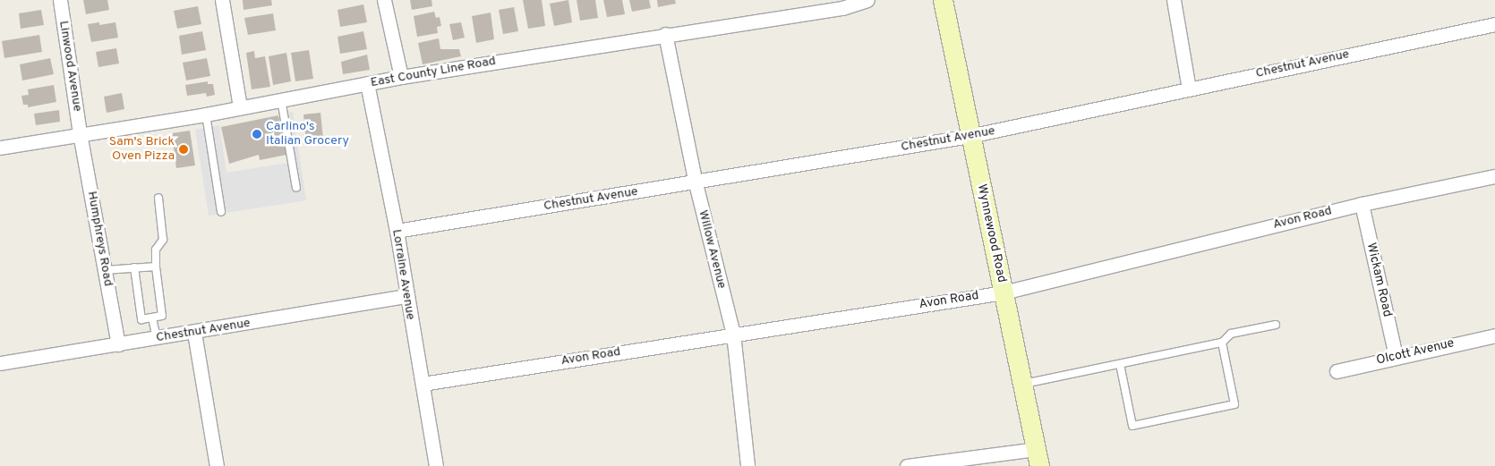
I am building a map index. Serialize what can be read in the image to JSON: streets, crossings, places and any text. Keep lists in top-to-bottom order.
{
  "streets": {
    "main road": ["Wynnewood Road"],
    "street": [
      "Chestnut Avenue",
      "Linwood Avenue",
      "East County Line Road",
      "Avon Road",
      "Humphreys Road",
      "Willow Avenue",
      "Lorraine Avenue",
      "Wickam Road",
      "Olcott Avenue"
    ]
  },
  "crossings": [
    ["Chestnut Avenue", "Wynnewood Road"],
    ["Chestnut Avenue", "Humphreys Road"],
    ["Chestnut Avenue", "Willow Avenue"],
    ["Chestnut Avenue", "Lorraine Avenue"],
    ["Linwood Avenue", "East County Line Road"],
    ["Linwood Avenue", "Humphreys Road"],
    ["East County Line Road", "Humphreys Road"],
    ["East County Line Road", "Willow Avenue"],
    ["East County Line Road", "Lorraine Avenue"],
    ["Avon Road", "Wynnewood Road"],
    ["Avon Road", "Willow Avenue"],
    ["Avon Road", "Lorraine Avenue"],
    ["Avon Road", "Wickam Road"],
    ["Wickam Road", "Olcott Avenue"]
  ],
  "places": ["Carlino's Italian Grocery", "Sam's Brick Oven Pizza"]
}
